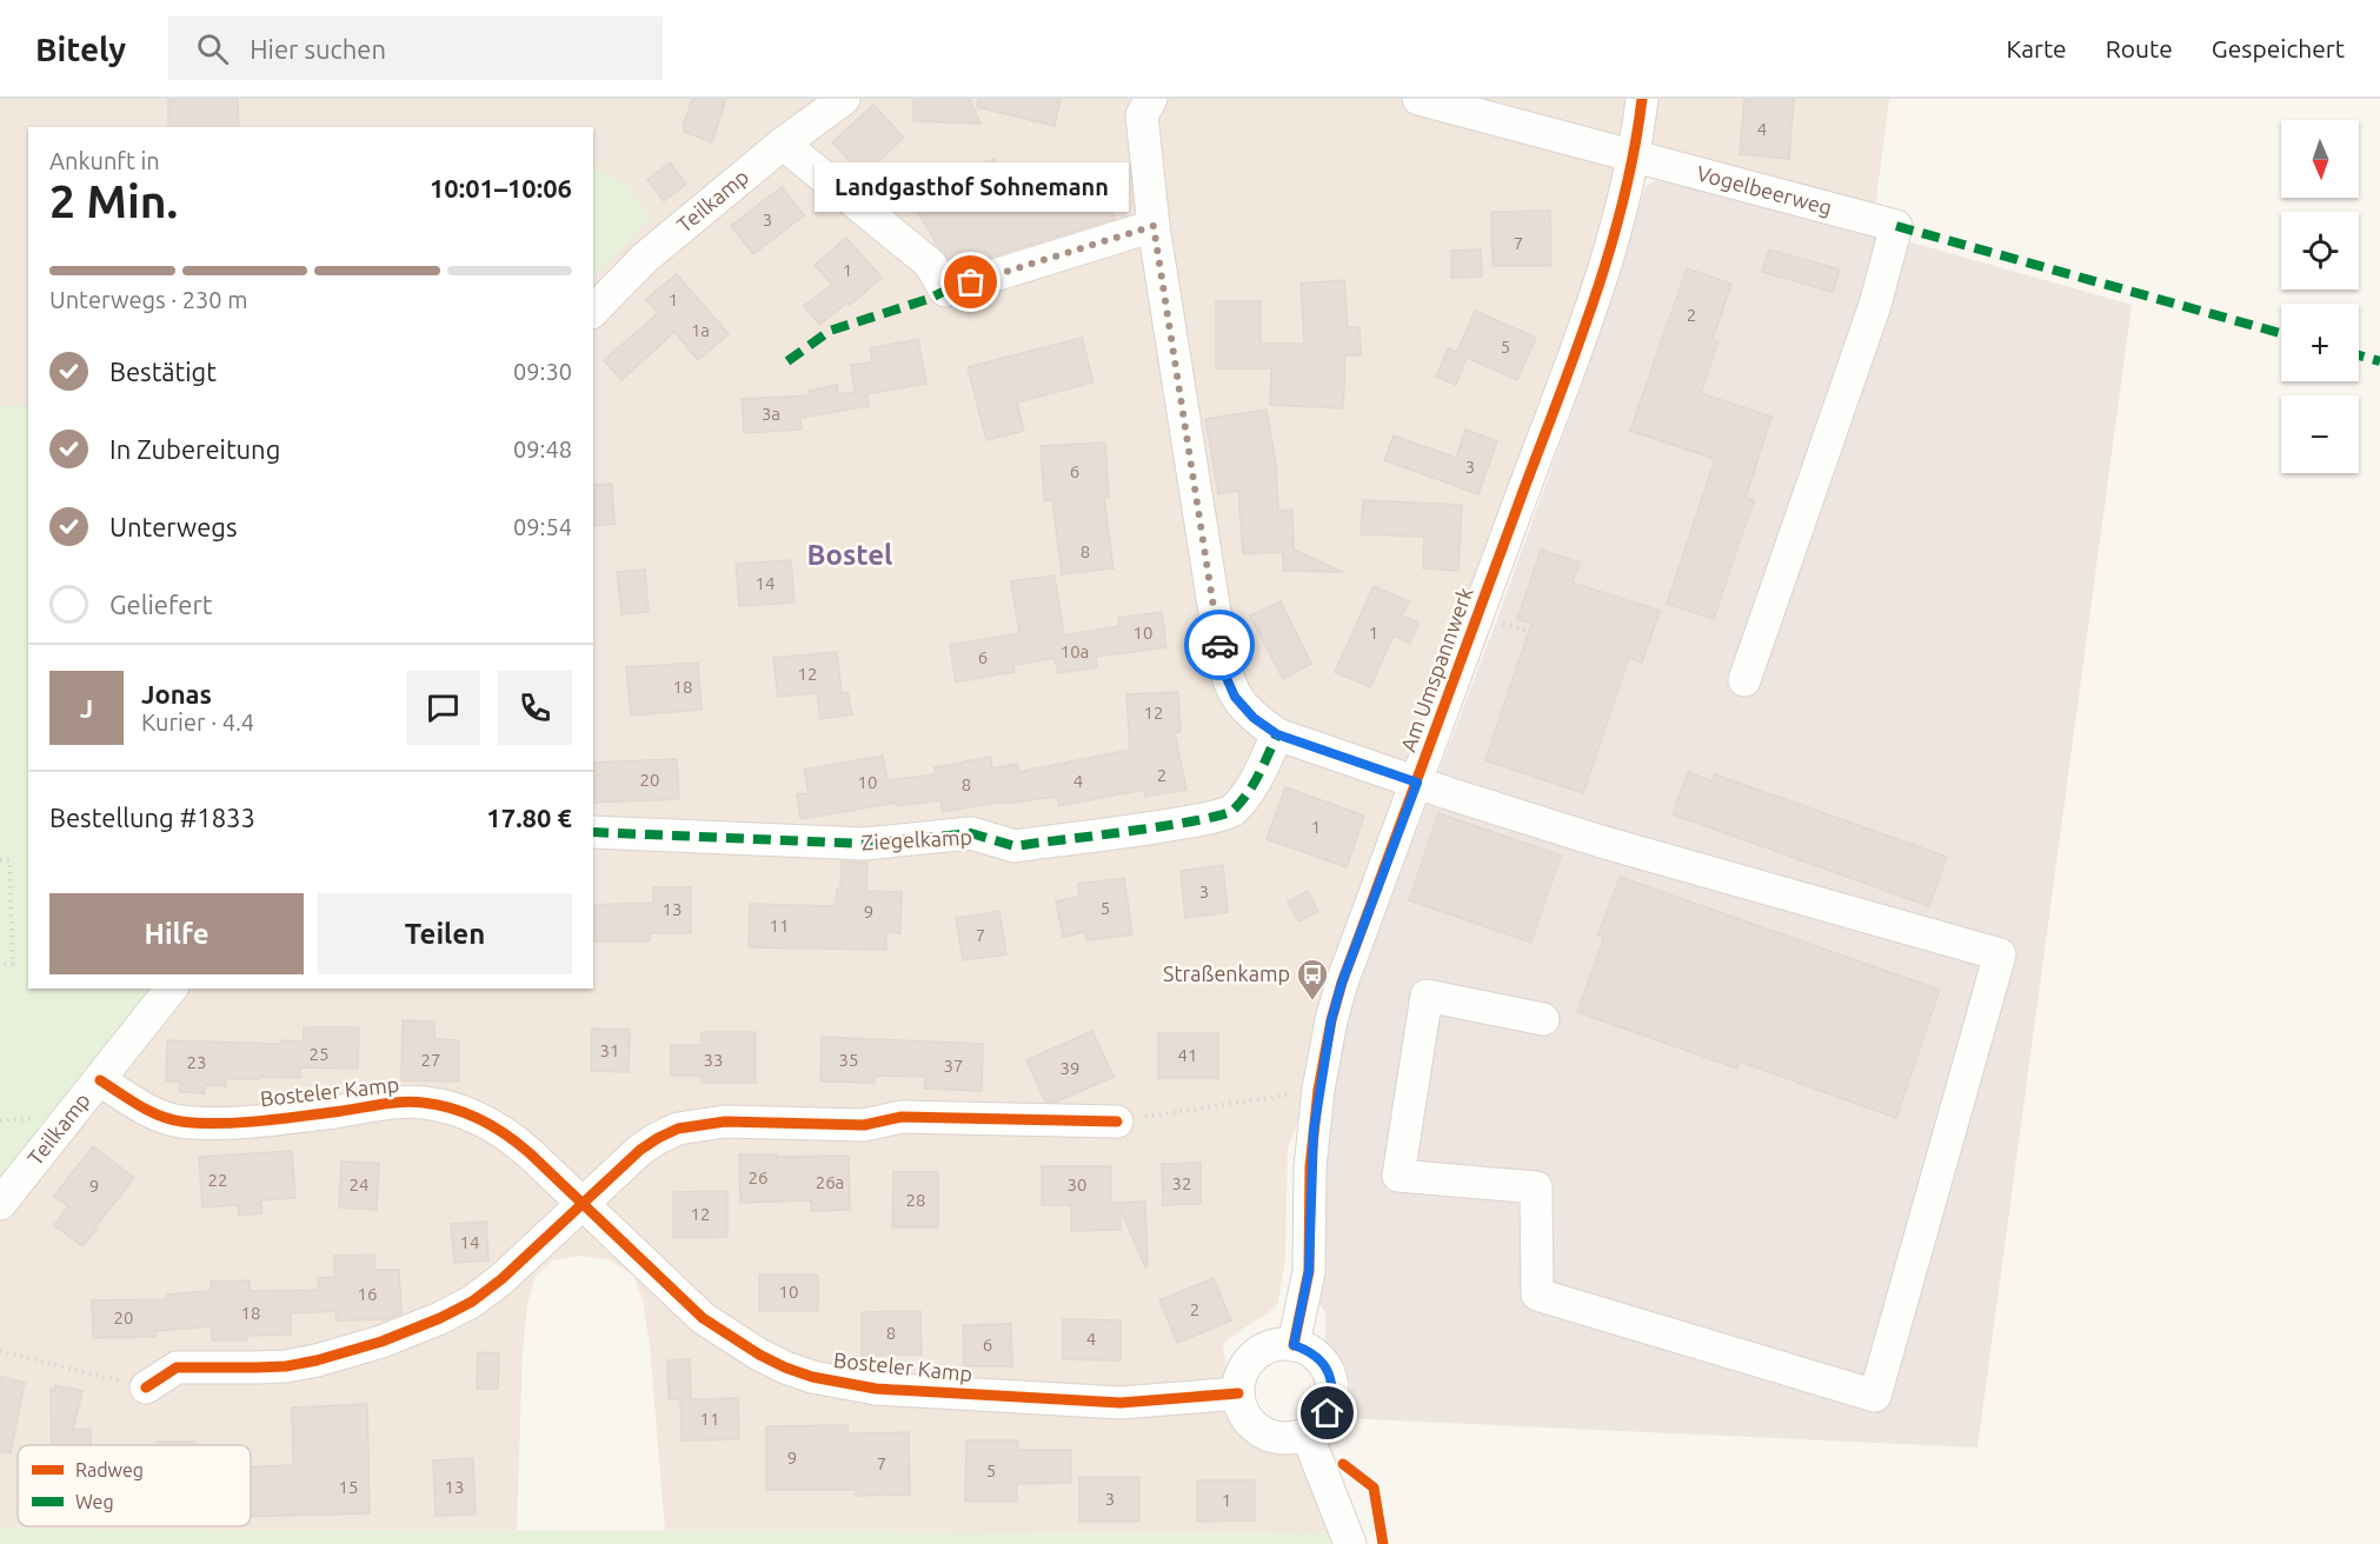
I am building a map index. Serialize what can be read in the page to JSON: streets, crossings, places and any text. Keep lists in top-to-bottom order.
{
  "streets": {
    "street": [
      "Vogelbeerweg",
      "Teilkamp",
      "Am Umspannwerk",
      "Ziegelkamp",
      "Bosteler Kamp"
    ]
  },
  "crossings": [
    ["Vogelbeerweg", "Am Umspannwerk"],
    ["Teilkamp", "Bosteler Kamp"],
    ["Am Umspannwerk", "Bosteler Kamp"]
  ],
  "districts": ["Bostel"],
  "places": {
    "other": ["Landgasthof Sohnemann"],
    "bus stop": ["Straßenkamp"]
  },
  "house_numbers": [
    "4",
    "3",
    "7",
    "1",
    "1",
    "2",
    "1a",
    "5",
    "3a",
    "3",
    "6",
    "8",
    "14",
    "10",
    "1",
    "10a",
    "6",
    "12",
    "18",
    "12",
    "2",
    "20",
    "4",
    "10",
    "8",
    "1",
    "3",
    "5",
    "13",
    "9",
    "11",
    "7",
    "31",
    "25",
    "41",
    "27",
    "33",
    "35",
    "23",
    "37",
    "39",
    "26",
    "22",
    "26a",
    "32",
    "24",
    "30",
    "9",
    "28",
    "12",
    "14",
    "10",
    "16",
    "2",
    "18",
    "20",
    "8",
    "4",
    "6",
    "11",
    "9",
    "7",
    "5",
    "15",
    "13",
    "3",
    "1"
  ],
  "legend": ["Radweg", "Weg"],
  "north": "bottom",
  "page": {
    "header": "Bitely",
    "search": "Hier suchen",
    "nav": ["Karte", "Route", "Gespeichert"],
    "map_buttons": ["+", "−"],
    "heading": ["2 Min.", "Ankunft in", "10:01–10:06"],
    "panel": [
      "Jonas",
      "Kurier · 4.4",
      "Bestellung #1833",
      "17.80 €"
    ],
    "bubble": "Landgasthof Sohnemann",
    "bar": "Unterwegs · 230 m",
    "list": [
      ["Bestätigt", "09:30"],
      ["In Zubereitung", "09:48"],
      ["Unterwegs", "09:54"],
      "Geliefert"
    ],
    "round": "J",
    "buttons": ["Hilfe", "Teilen"]
  }
}
